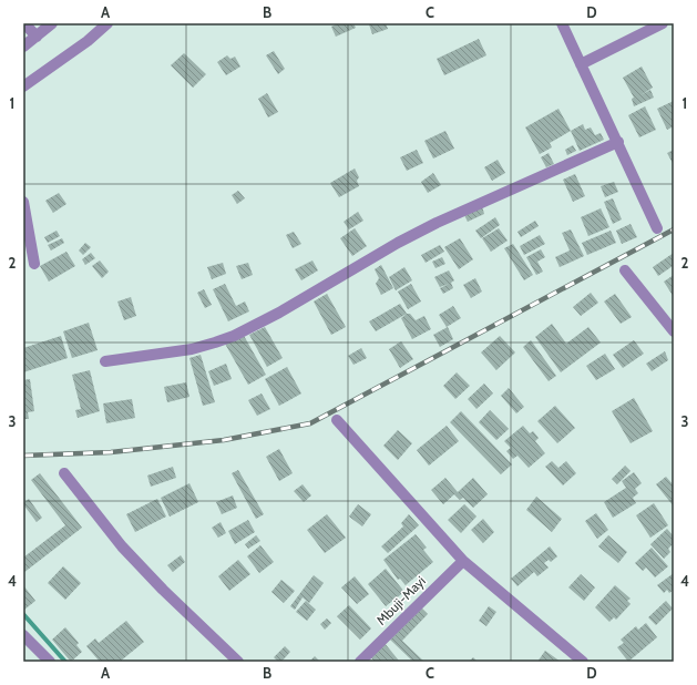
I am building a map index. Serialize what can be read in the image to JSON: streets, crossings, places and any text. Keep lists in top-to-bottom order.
{
  "streets": {
    "street": ["Mbuji-Mayi"]
  },
  "grid": {
    "columns": [
      "A",
      "B",
      "C",
      "D"
    ],
    "rows": [
      "1",
      "2",
      "3",
      "4"
    ]
  }
}
